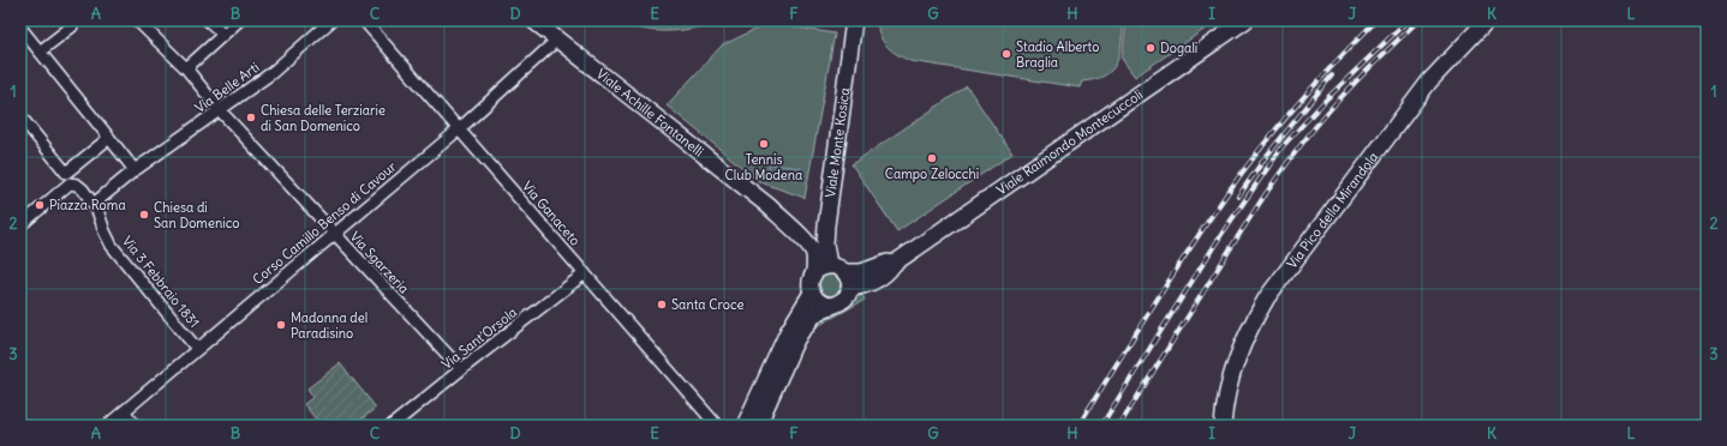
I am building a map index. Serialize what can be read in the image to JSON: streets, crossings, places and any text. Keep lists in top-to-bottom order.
{
  "streets": {
    "street": [
      "Via Belle Arti",
      "Viale Achille Fontanelli",
      "Viale Raimondo Montecuccoli",
      "Viale Monte Kosica",
      "Via Pico della Mirandola",
      "Via Ganaceto",
      "Corso Camillo Benso di Cavour",
      "Via Sgarzeria",
      "Via 3 Febbraio 1831",
      "Via Sant'Orsola"
    ]
  },
  "crossings": [
    ["Via Belle Arti", "Via Sgarzeria"],
    ["Via Belle Arti", "Via 3 Febbraio 1831"],
    ["Viale Achille Fontanelli", "Viale Raimondo Montecuccoli"],
    ["Viale Achille Fontanelli", "Viale Monte Kosica"],
    ["Viale Achille Fontanelli", "Corso Camillo Benso di Cavour"],
    ["Viale Raimondo Montecuccoli", "Viale Monte Kosica"],
    ["Via Ganaceto", "Corso Camillo Benso di Cavour"],
    ["Via Ganaceto", "Via Sant'Orsola"],
    ["Corso Camillo Benso di Cavour", "Via Sgarzeria"],
    ["Corso Camillo Benso di Cavour", "Via 3 Febbraio 1831"],
    ["Via Sgarzeria", "Via Sant'Orsola"]
  ],
  "places": [
    "Dogali",
    "Stadio Alberto Braglia",
    "Chiesa delle Terziarie di San Domenico",
    "Tennis Club Modena",
    "Campo Zelocchi",
    "Piazza Roma",
    "Chiesa di San Domenico",
    "Santa Croce",
    "Madonna del Paradisino"
  ],
  "grid": {
    "columns": [
      "A",
      "B",
      "C",
      "D",
      "E",
      "F",
      "G",
      "H",
      "I",
      "J",
      "K",
      "L"
    ],
    "rows": ["1", "2", "3"]
  }
}
